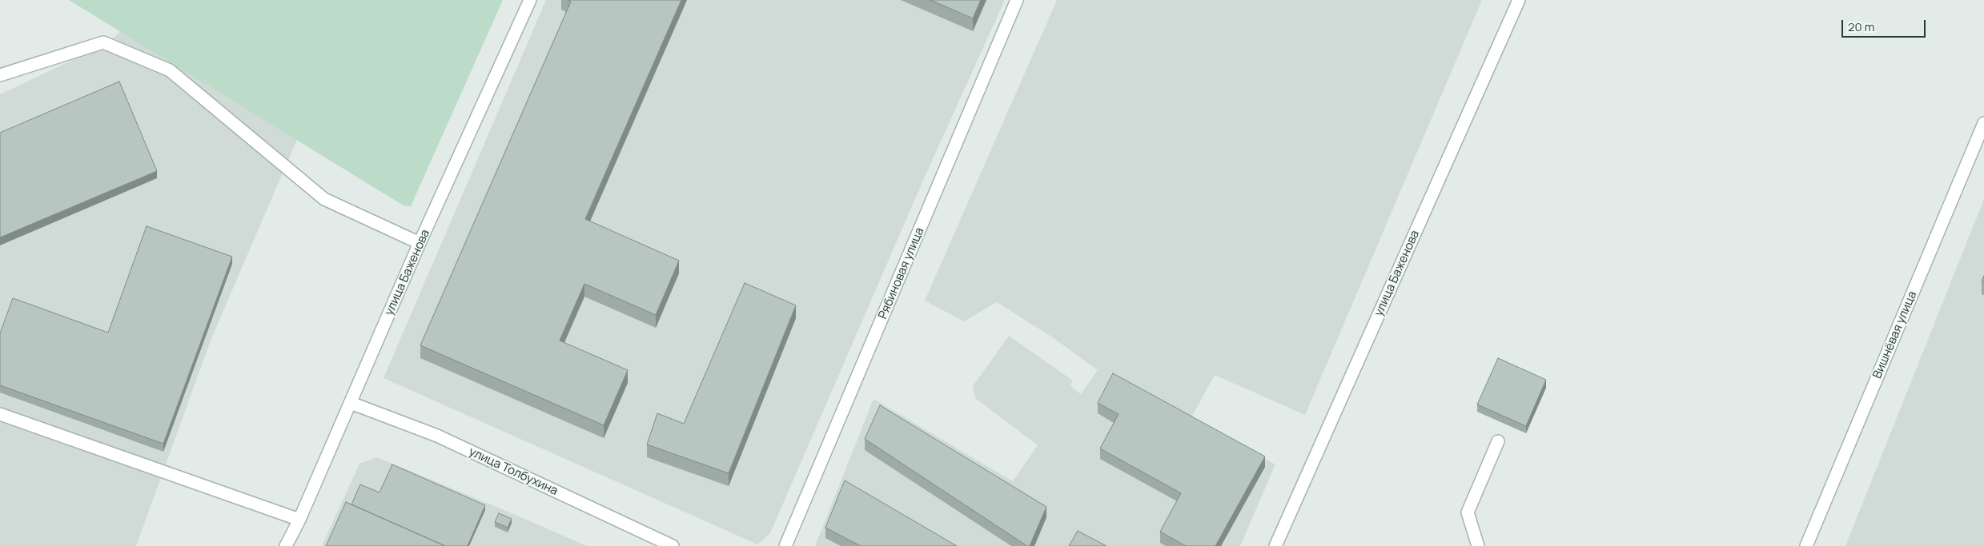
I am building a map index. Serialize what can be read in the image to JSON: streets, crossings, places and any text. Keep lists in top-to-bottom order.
{
  "streets": {
    "street": [
      "улица Баженова",
      "Рябиновая улица",
      "Вишнёвая улица",
      "улица Толбухина"
    ]
  },
  "crossings": [
    ["улица Баженова", "улица Толбухина"]
  ],
  "scale_bar": "20 m"
}
